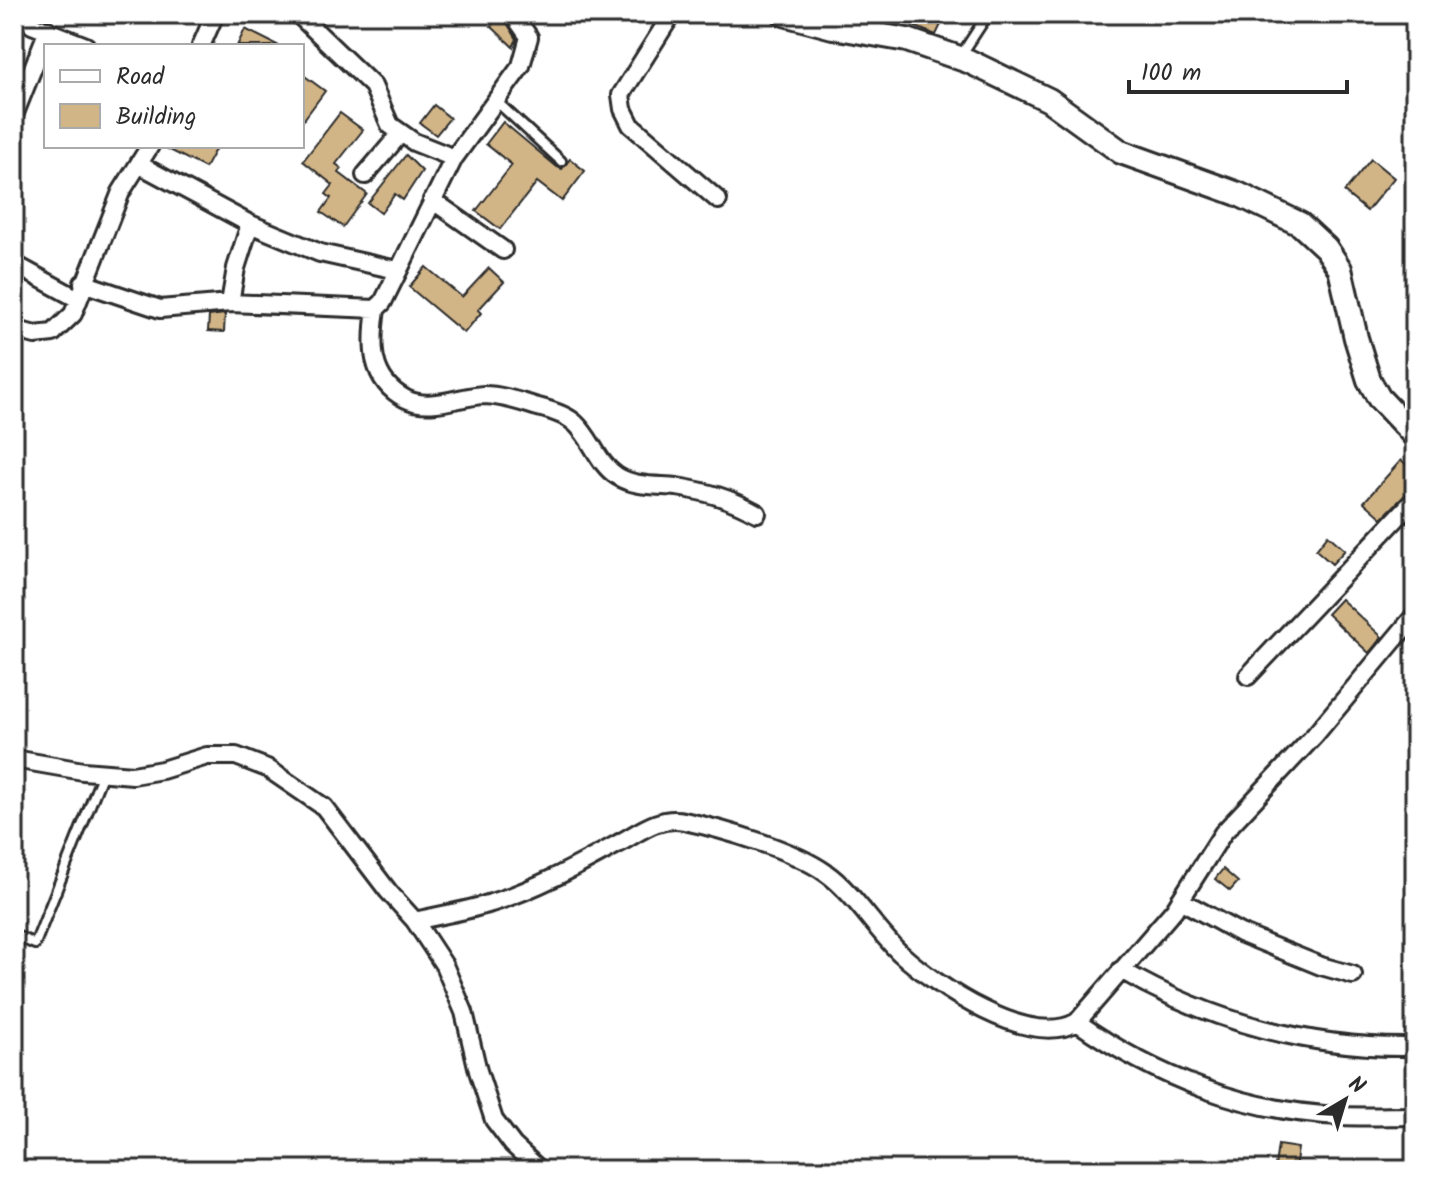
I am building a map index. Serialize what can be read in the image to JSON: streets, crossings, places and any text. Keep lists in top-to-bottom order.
{
  "legend": ["Road", "Building"],
  "scale_bar": "100 m",
  "north": "top right"
}
